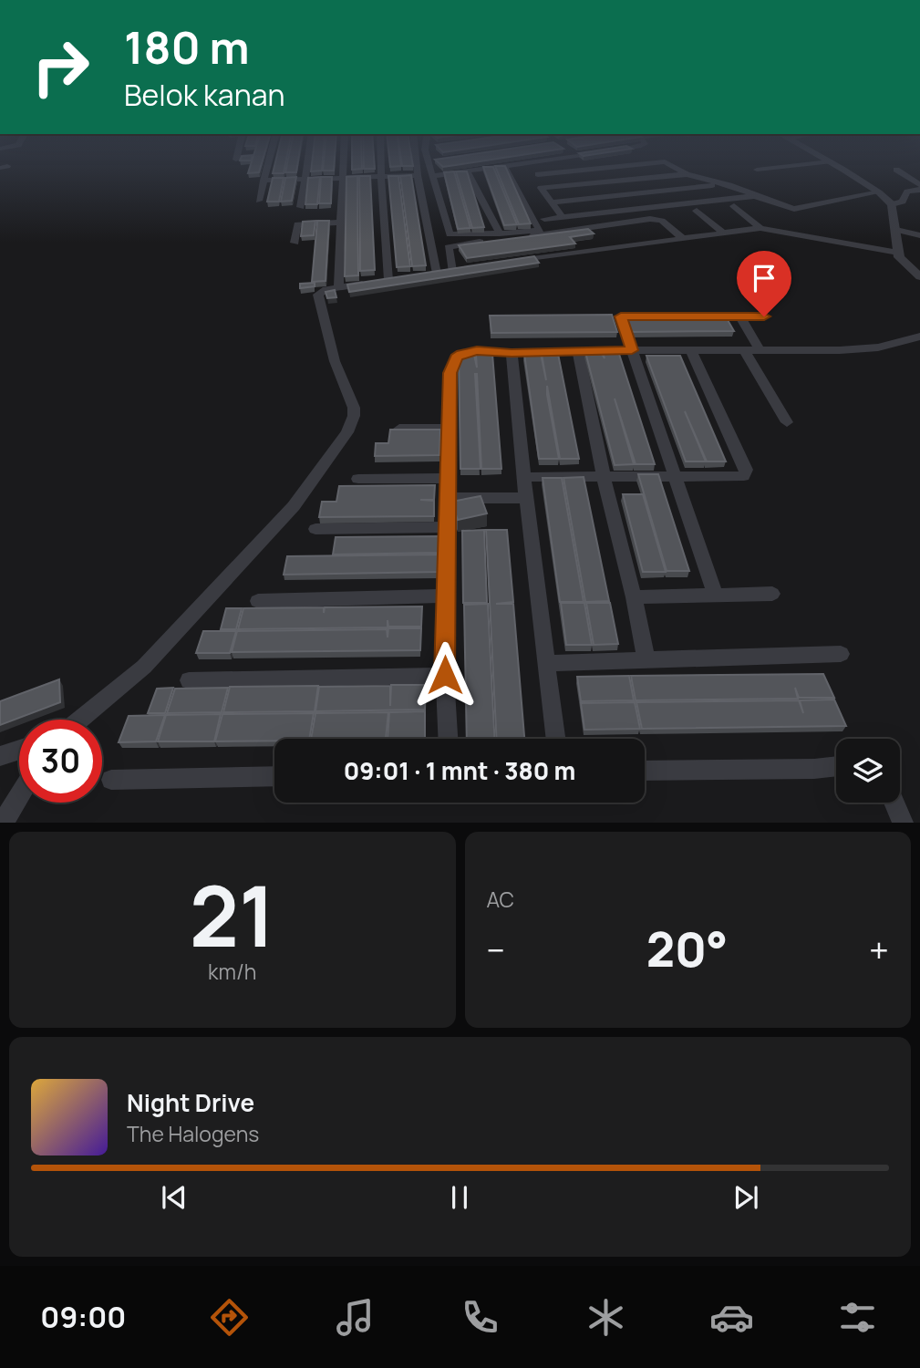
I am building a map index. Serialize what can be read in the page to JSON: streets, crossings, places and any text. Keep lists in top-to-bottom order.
{
  "page": {
    "turn": ["180 m", "Belok kanan"],
    "limit": "30",
    "trip": "09:01 · 1 mnt · 380 m",
    "tile": [
      ["21", "km/h"],
      "AC"
    ],
    "heat": ["−", "20°", "+"],
    "song": ["Night Drive", "The Halogens"],
    "tabs": "09:00"
  }
}
